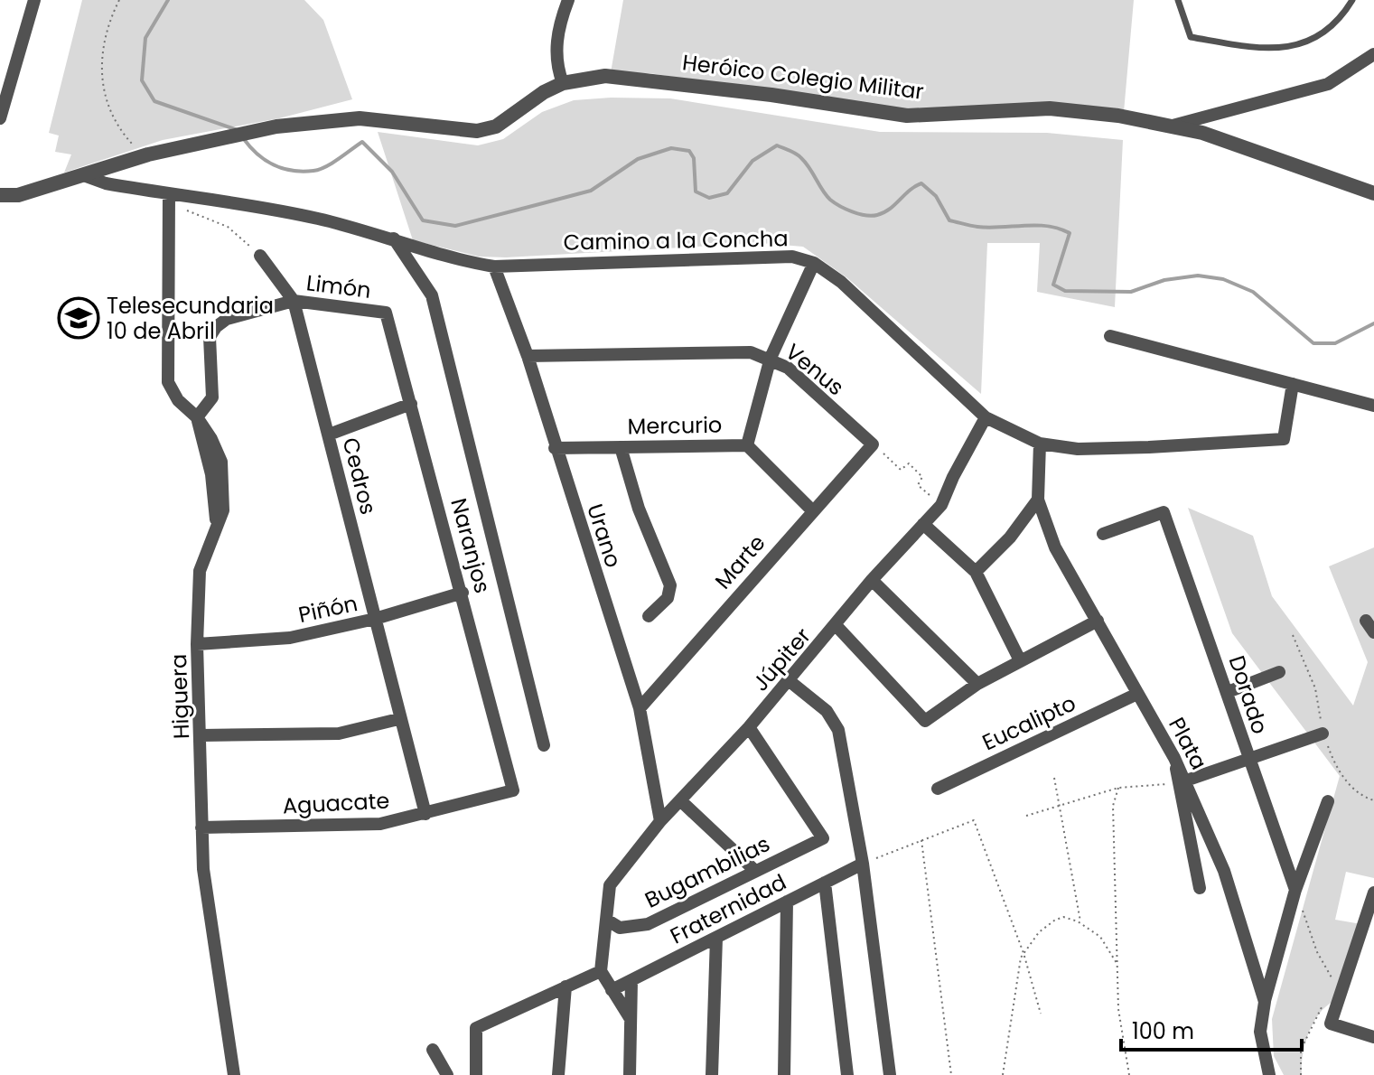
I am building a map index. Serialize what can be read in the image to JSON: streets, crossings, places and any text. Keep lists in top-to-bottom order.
{
  "streets": {
    "street": [
      "Heróico Colegio Militar",
      "Camino a la Concha",
      "Limón",
      "Venus",
      "Mercurio",
      "Cedros",
      "Urano",
      "Naranjos",
      "Marte",
      "Piñón",
      "Júpiter",
      "Dorado",
      "Higuera",
      "Eucalipto",
      "Plata",
      "Aguacate",
      "Bugambilias",
      "Fraternidad"
    ]
  },
  "crossings": [
    ["Camino a la Concha", "Urano"],
    ["Camino a la Concha", "Júpiter"],
    ["Camino a la Concha", "Higuera"],
    ["Camino a la Concha", "Plata"],
    ["Limón", "Cedros"],
    ["Limón", "Naranjos"],
    ["Limón", "Higuera"],
    ["Venus", "Urano"],
    ["Venus", "Marte"],
    ["Mercurio", "Urano"],
    ["Mercurio", "Marte"],
    ["Cedros", "Piñón"],
    ["Cedros", "Aguacate"],
    ["Urano", "Marte"],
    ["Urano", "Júpiter"],
    ["Naranjos", "Piñón"],
    ["Naranjos", "Aguacate"],
    ["Piñón", "Higuera"],
    ["Júpiter", "Bugambilias"],
    ["Higuera", "Aguacate"],
    ["Eucalipto", "Plata"]
  ],
  "places": {
    "school or university": ["Telesecundaria 10 de Abril"]
  },
  "scale_bar": "100 m"
}
